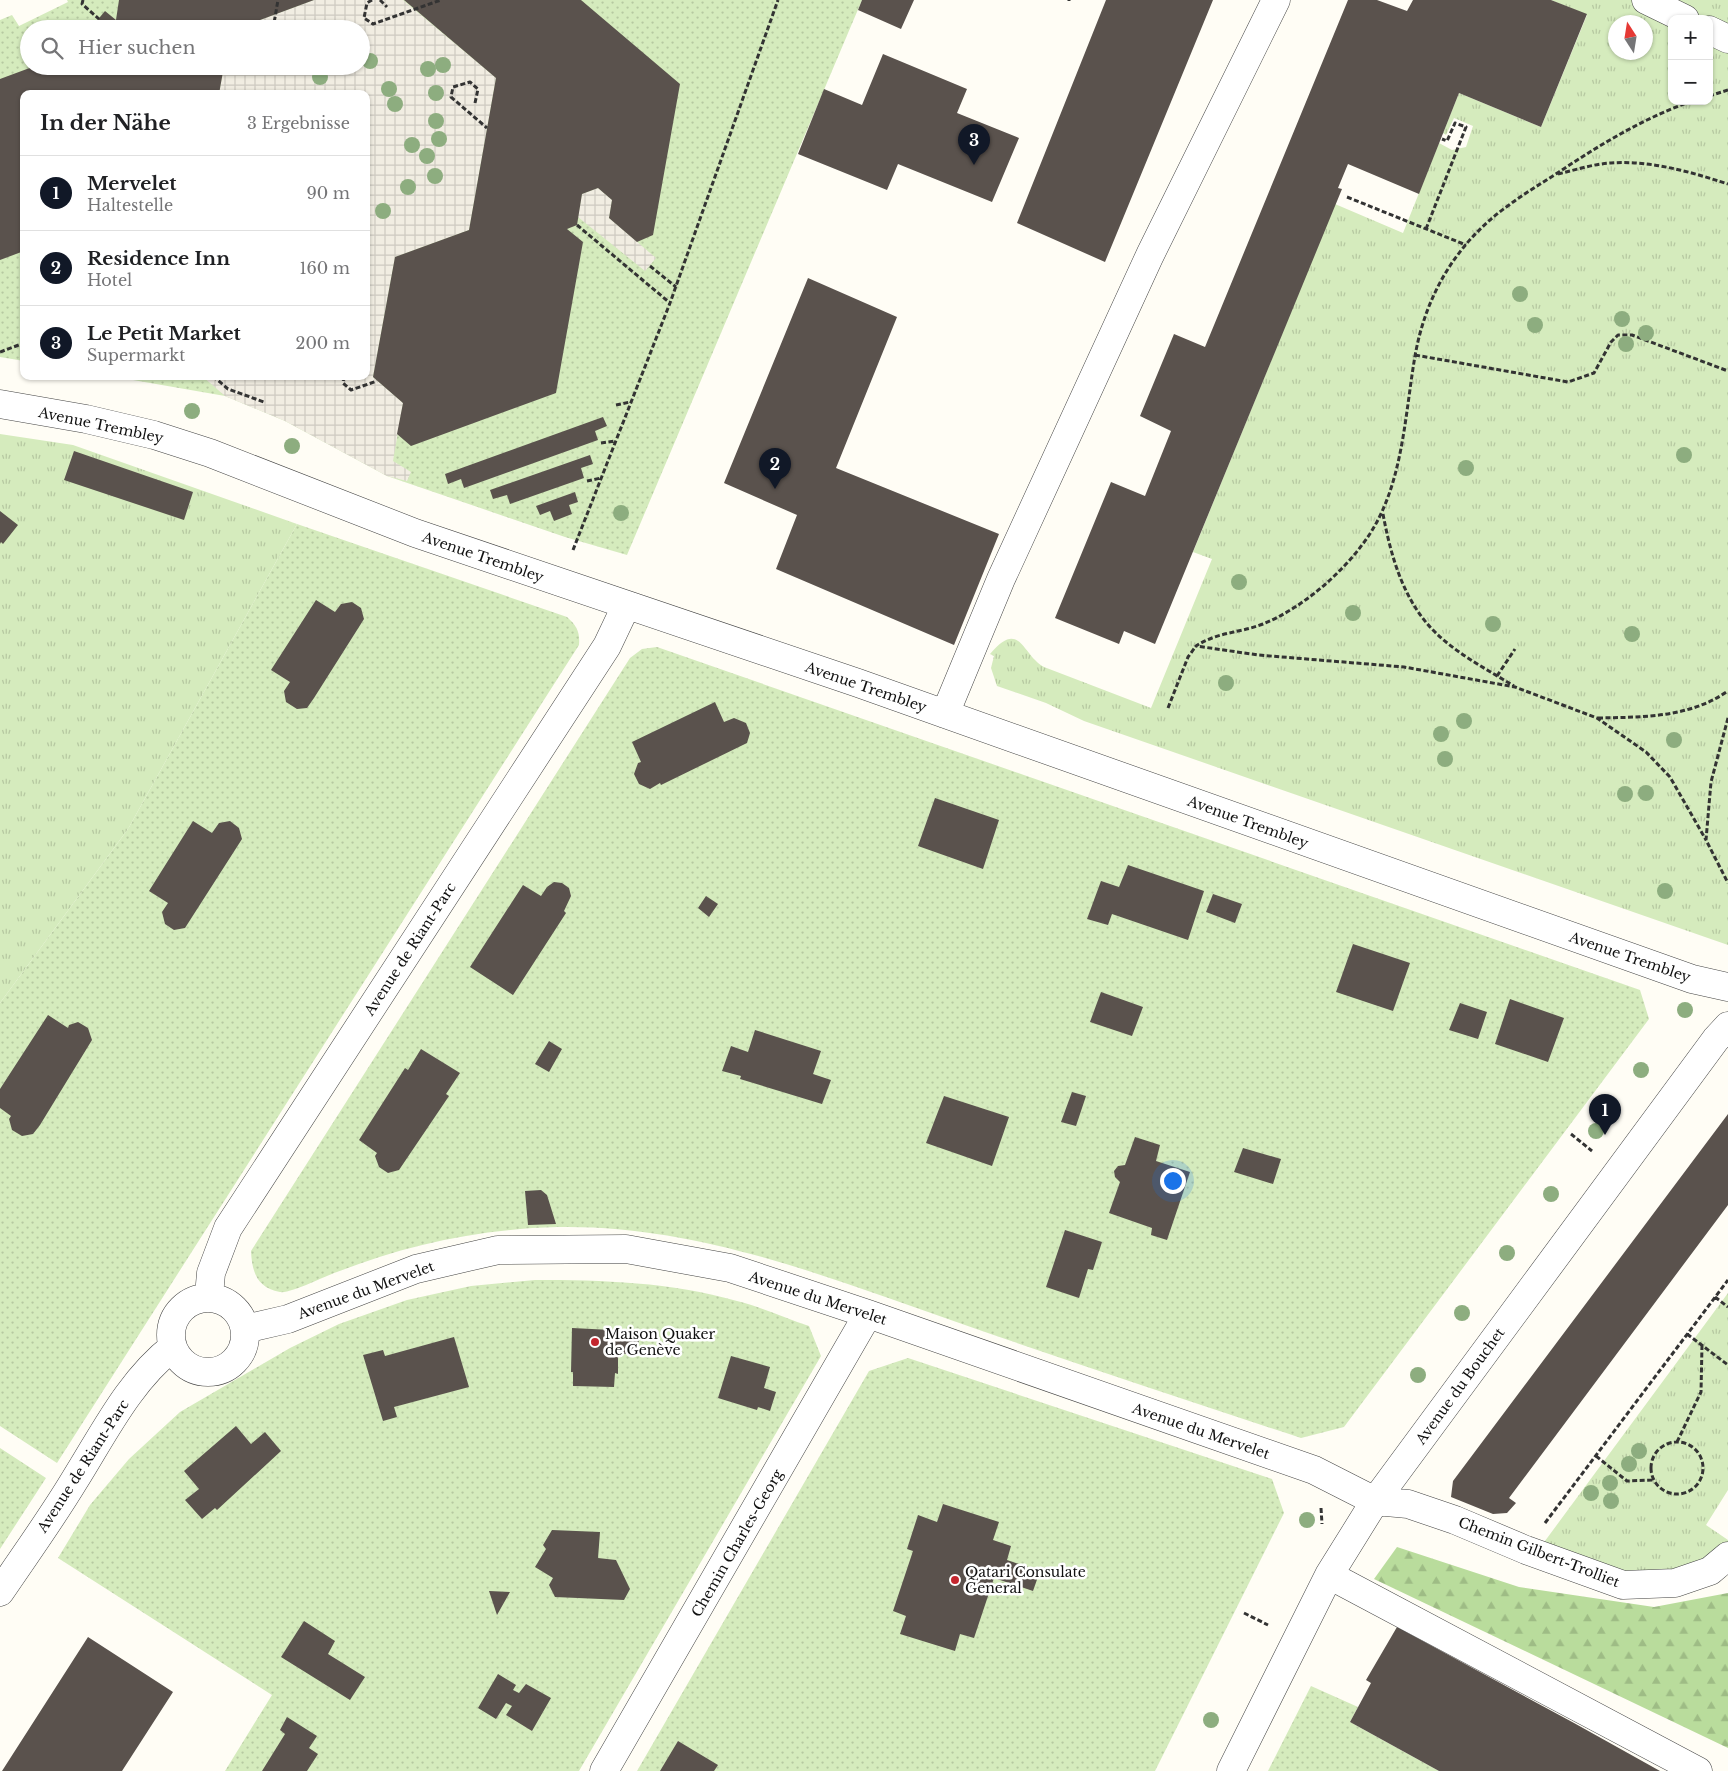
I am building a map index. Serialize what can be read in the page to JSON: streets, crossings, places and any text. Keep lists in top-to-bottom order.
{
  "streets": {
    "street": [
      "Avenue Trembley",
      "Avenue de Riant-Parc",
      "Avenue du Mervelet",
      "Avenue du Bouchet",
      "Chemin Charles-Georg",
      "Chemin Gilbert-Trolliet"
    ]
  },
  "crossings": [
    ["Avenue Trembley", "Avenue de Riant-Parc"],
    ["Avenue de Riant-Parc", "Avenue du Mervelet"],
    ["Avenue du Mervelet", "Avenue du Bouchet"],
    ["Avenue du Mervelet", "Chemin Charles-Georg"],
    ["Avenue du Mervelet", "Chemin Gilbert-Trolliet"],
    ["Avenue du Bouchet", "Chemin Gilbert-Trolliet"]
  ],
  "places": ["Maison Quaker de Genève", "Qatari Consulate General"],
  "north": "top",
  "page": {
    "map_buttons": ["+", "−"],
    "search": "Hier suchen",
    "heading": ["In der Nähe", "3 Ergebnisse"],
    "pins": ["3", "2", "1"],
    "list": [
      {
        "mark": "1",
        "name": "Mervelet",
        "note": "Haltestelle",
        "value": "90 m"
      },
      {
        "mark": "2",
        "name": "Residence Inn",
        "note": "Hotel",
        "value": "160 m"
      },
      {
        "mark": "3",
        "name": "Le Petit Market",
        "note": "Supermarkt",
        "value": "200 m"
      }
    ]
  }
}
